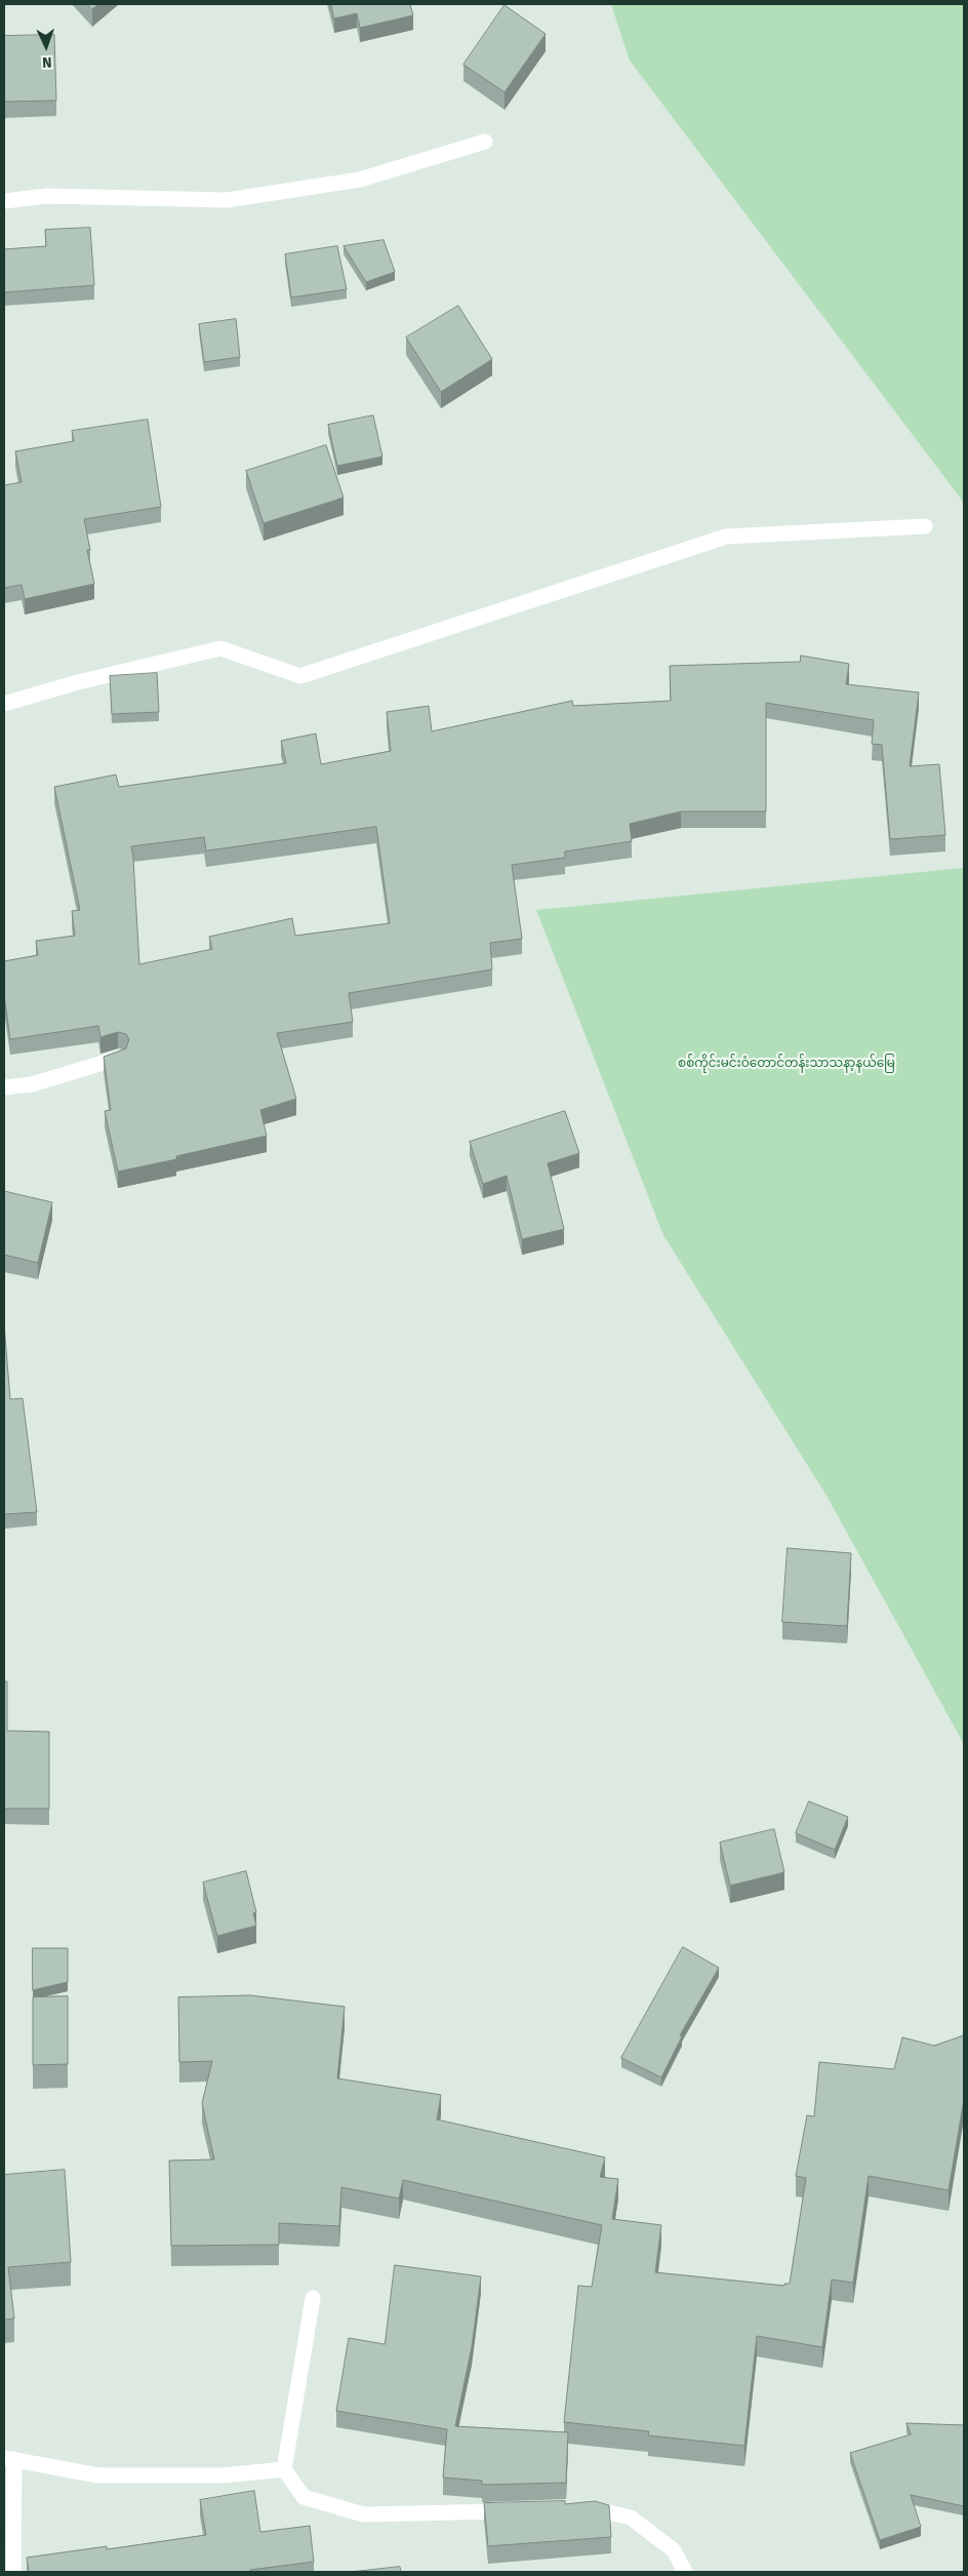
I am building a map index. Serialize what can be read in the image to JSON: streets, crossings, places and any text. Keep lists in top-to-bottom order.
{
  "parks": ["စစ်ကိုင်းမင်းဝံတောင်တန်းသာသနာ့နယ်မြေ"],
  "north": "bottom"
}
